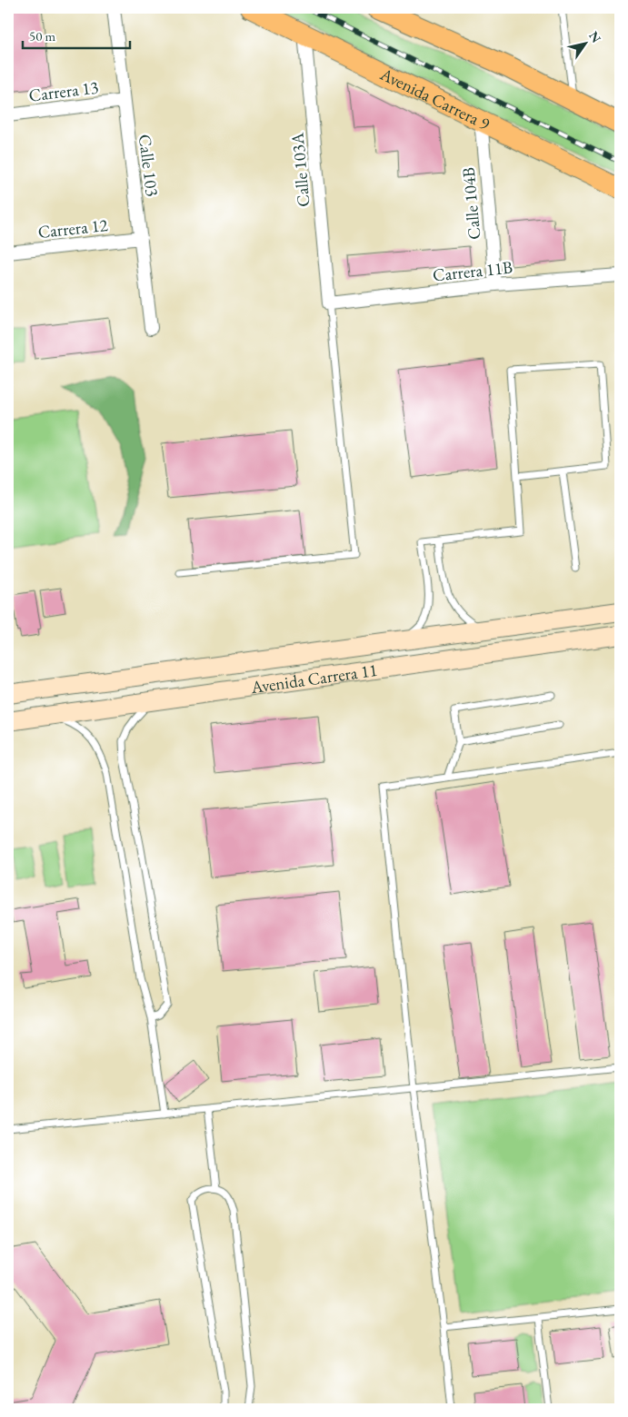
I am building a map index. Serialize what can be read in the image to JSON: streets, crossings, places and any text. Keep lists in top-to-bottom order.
{
  "streets": {
    "main road": ["Avenida Carrera 9", "Avenida Carrera 11"],
    "street": [
      "Carrera 13",
      "Calle 103",
      "Calle 103A",
      "Calle 104B",
      "Carrera 12",
      "Carrera 11B"
    ]
  },
  "crossings": [
    ["Carrera 13", "Calle 103"],
    ["Avenida Carrera 9", "Calle 103A"],
    ["Avenida Carrera 9", "Calle 104B"],
    ["Calle 103", "Carrera 12"],
    ["Calle 103A", "Carrera 11B"],
    ["Calle 104B", "Carrera 11B"]
  ],
  "scale_bar": "50 m",
  "north": "top right"
}
